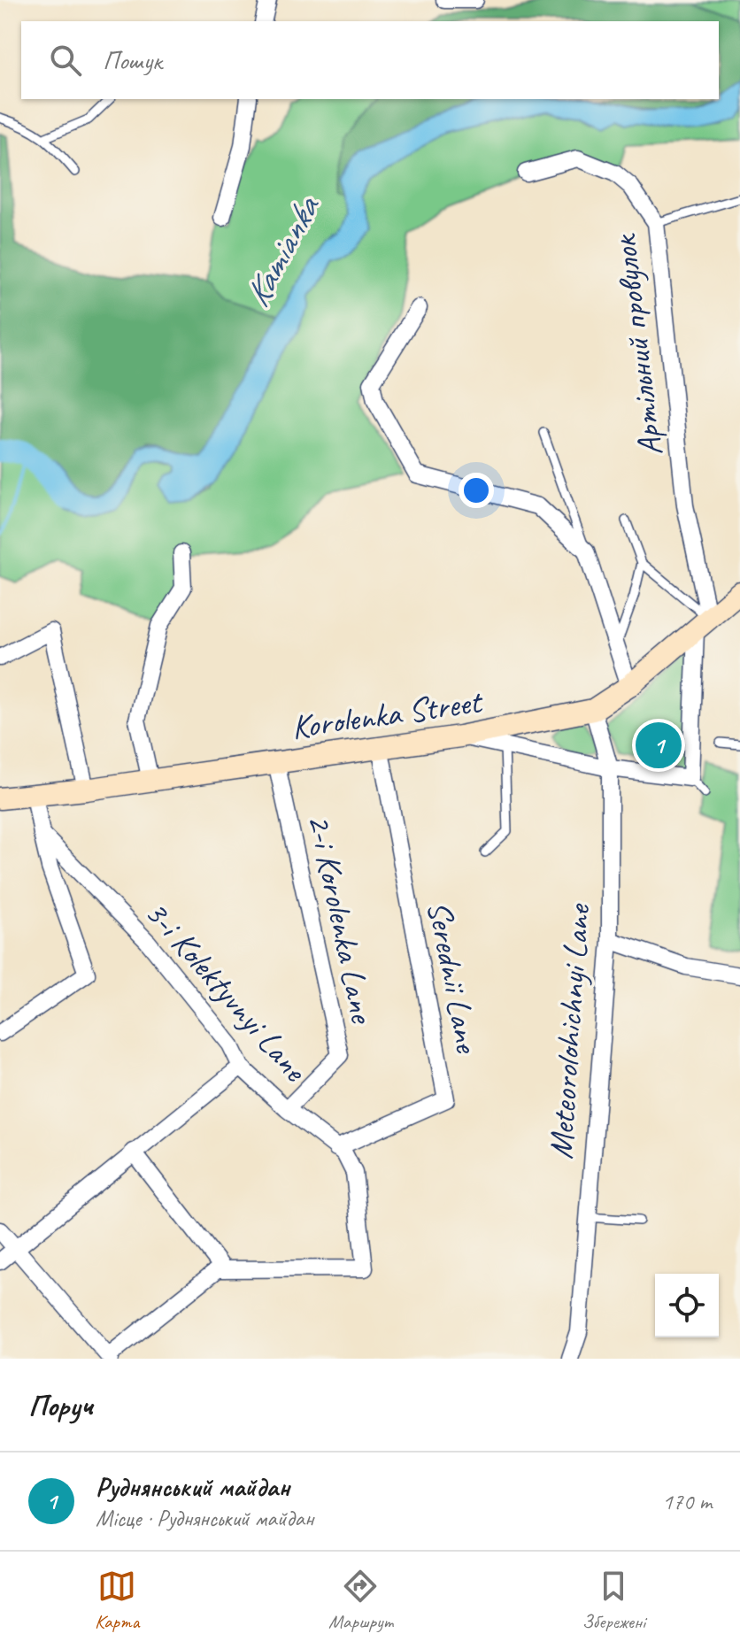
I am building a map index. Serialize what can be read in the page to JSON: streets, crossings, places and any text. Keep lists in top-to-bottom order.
{
  "streets": {
    "street": [
      "Артільний провулок",
      "Korolenka Street",
      "2-i Korolenka Lane",
      "Serednii Lane",
      "3-i Kolektyvnyi Lane",
      "Meteorolohichnyi Lane"
    ]
  },
  "crossings": [
    ["Артільний провулок", "Korolenka Street"],
    ["Korolenka Street", "2-i Korolenka Lane"],
    ["Korolenka Street", "Serednii Lane"],
    ["Korolenka Street", "Meteorolohichnyi Lane"],
    ["2-i Korolenka Lane", "3-i Kolektyvnyi Lane"],
    ["Serednii Lane", "3-i Kolektyvnyi Lane"]
  ],
  "water": ["Kamianka"],
  "page": {
    "search": "Пошук",
    "pins": "1",
    "heading": "Поруч",
    "list": [
      {
        "mark": "1",
        "name": "Руднянський майдан",
        "note": "Місце · Руднянський майдан",
        "value": "170 m"
      }
    ],
    "nav": ["Карта", "Маршрут", "Збережені"]
  }
}
